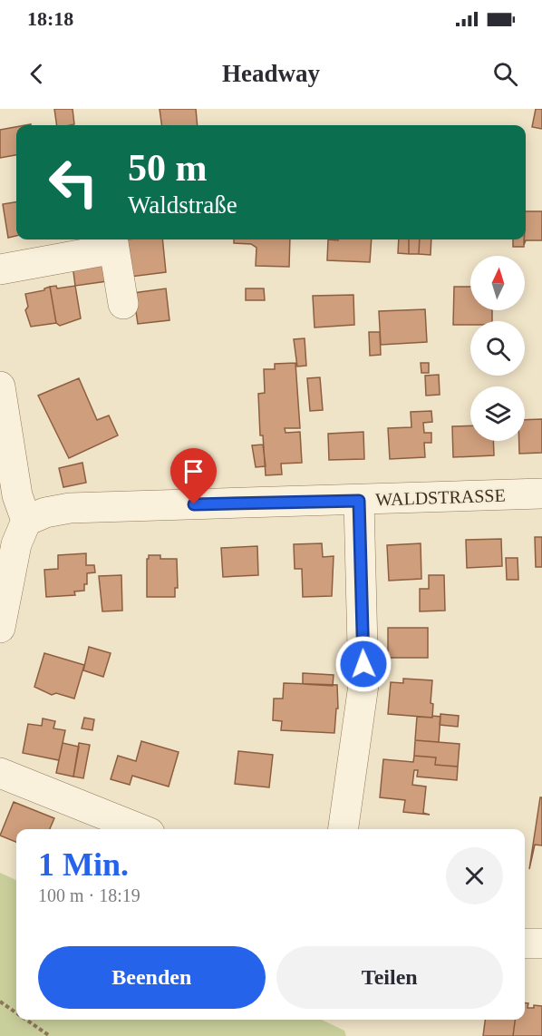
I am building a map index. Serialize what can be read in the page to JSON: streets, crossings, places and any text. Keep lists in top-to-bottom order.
{
  "streets": {
    "street": ["WALDSTRASSE"]
  },
  "north": "top",
  "page": {
    "status": "18:18",
    "header": "Headway",
    "turn": ["50 m", "Waldstraße"],
    "heading": ["1 Min.", "100 m · 18:19"],
    "buttons": ["Beenden", "Teilen"]
  }
}
